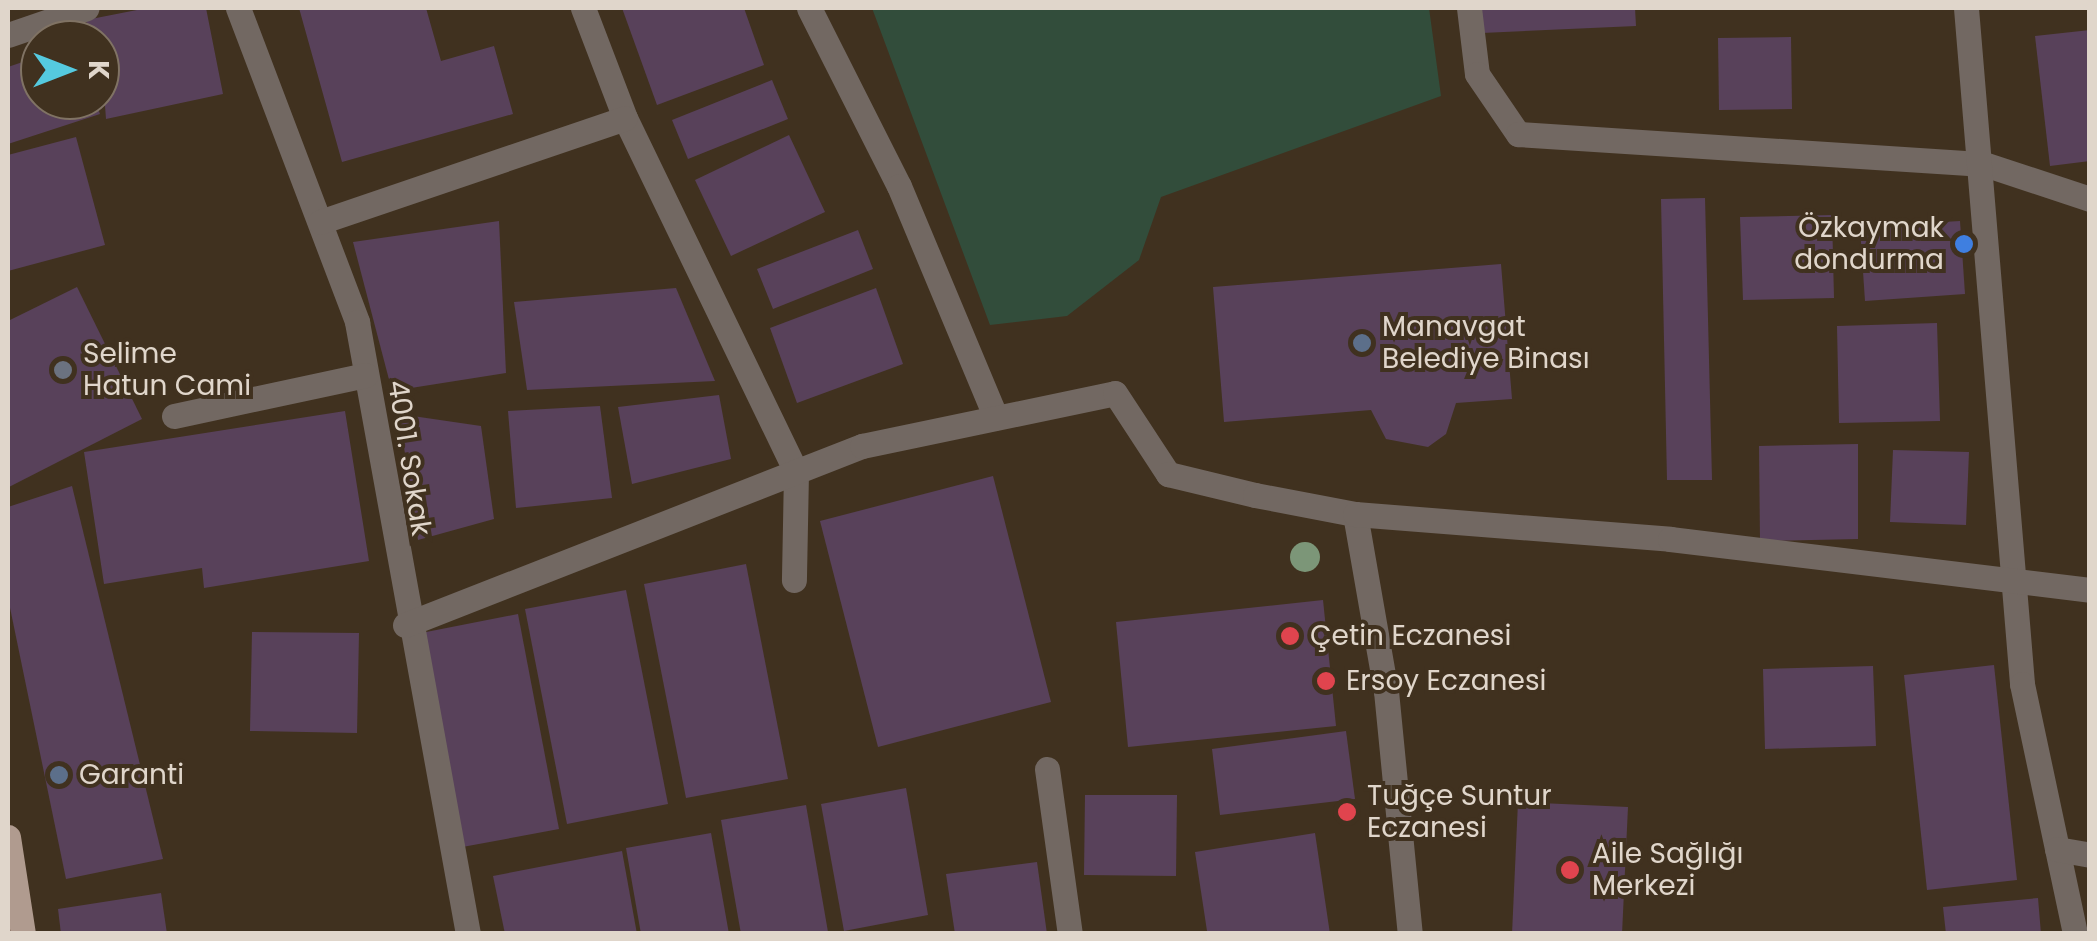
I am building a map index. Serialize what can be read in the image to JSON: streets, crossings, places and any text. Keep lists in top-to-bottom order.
{
  "streets": {
    "street": ["4001. Sokak"]
  },
  "places": [
    "Özkaymak dondurma",
    "Manavgat Belediye Binası",
    "Selime Hatun Cami",
    "Çetin Eczanesi",
    "Ersoy Eczanesi",
    "Garanti",
    "Tuğçe Suntur Eczanesi",
    "Aile Sağlığı Merkezi"
  ],
  "north": "right"
}
